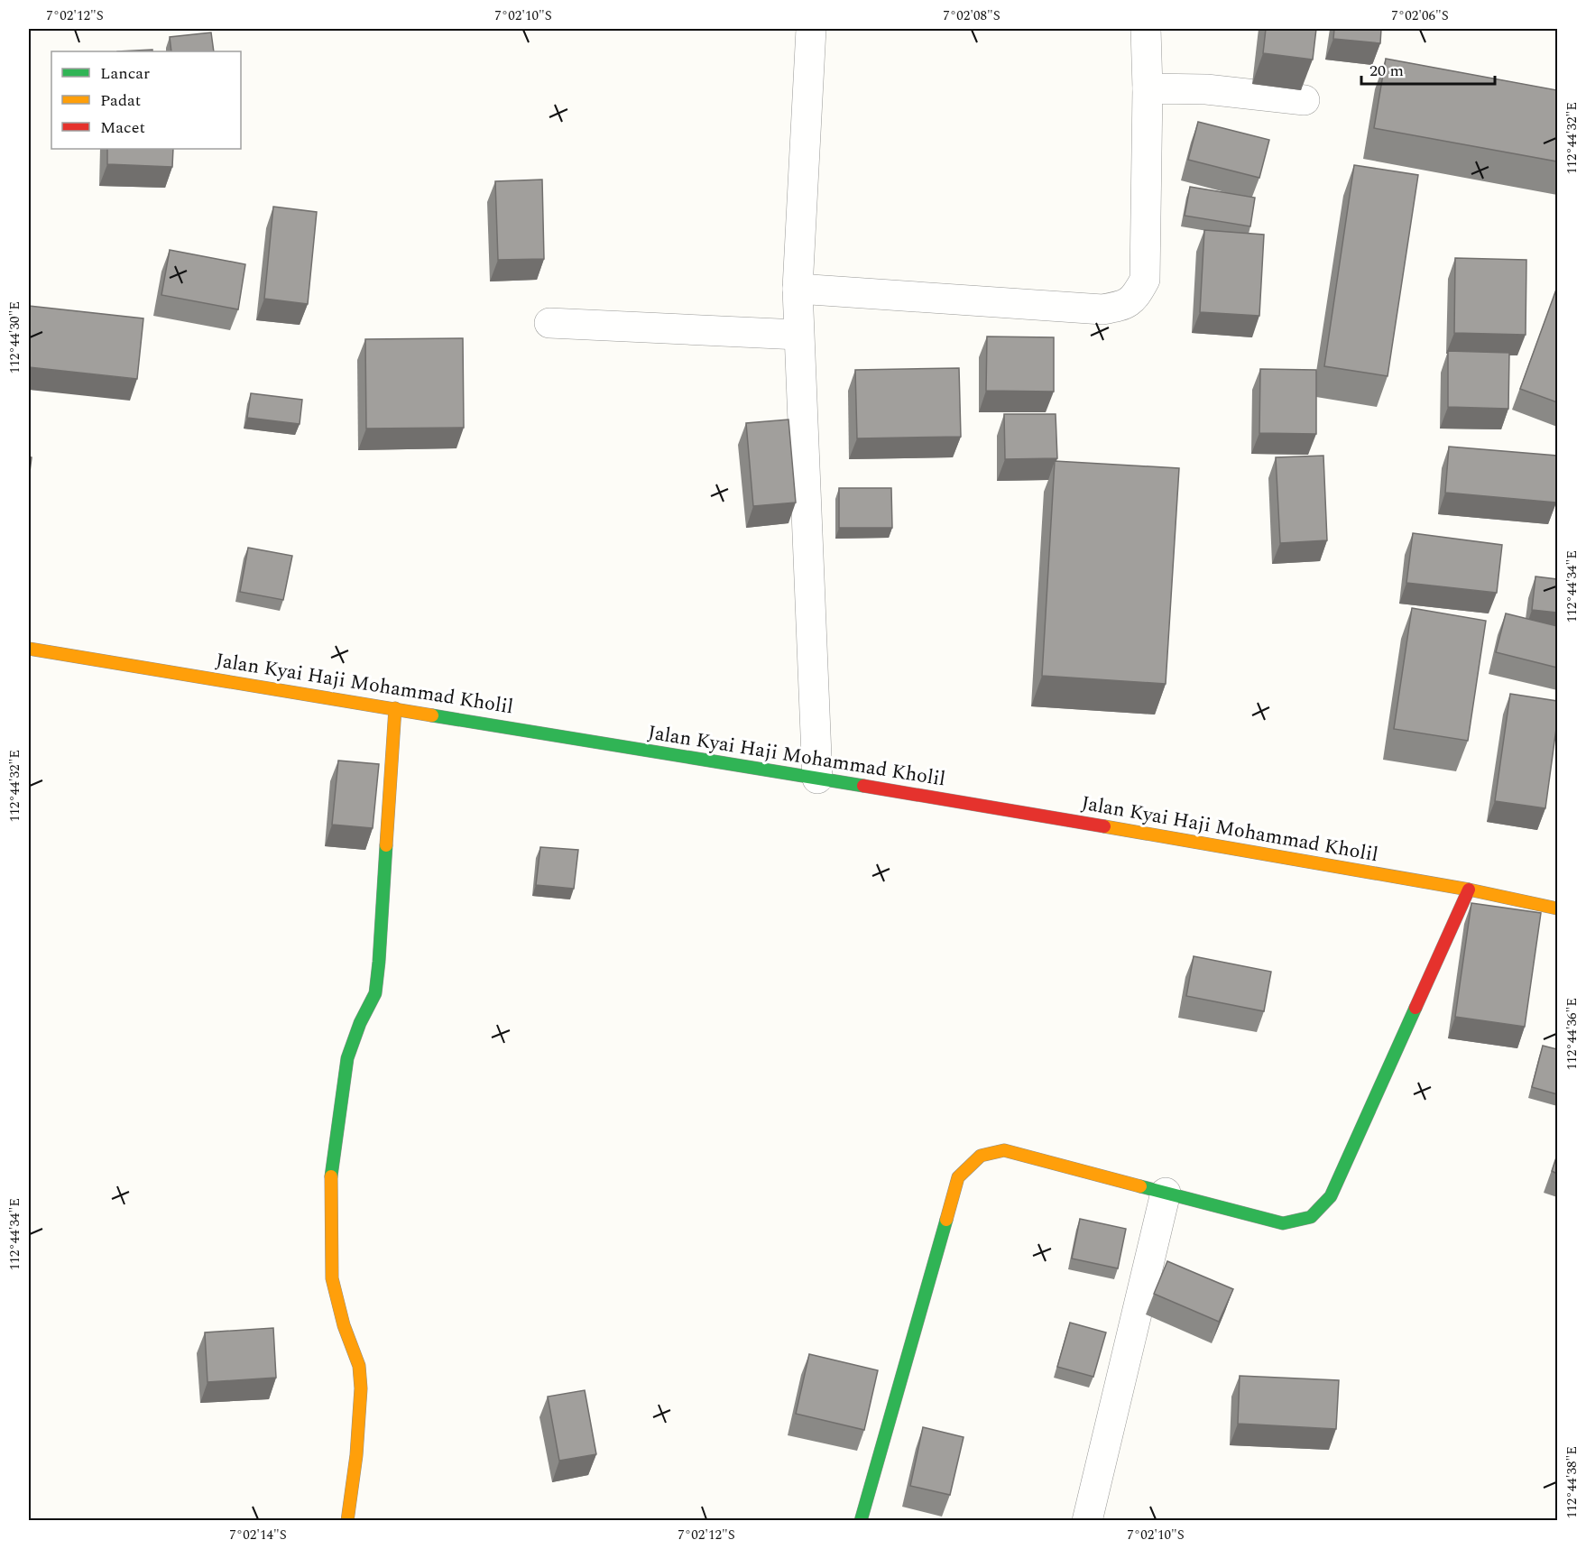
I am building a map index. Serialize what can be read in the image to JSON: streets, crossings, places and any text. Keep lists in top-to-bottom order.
{
  "streets": {
    "street": ["Jalan Kyai Haji Mohammad Kholil"]
  },
  "legend": ["Lancar", "Padat", "Macet"],
  "scale_bar": "20 m",
  "coordinates": [
    "7°02'12\"S",
    "7°02'10\"S",
    "7°02'08\"S",
    "7°02'06\"S",
    "112°44'32\"E",
    "112°44'30\"E",
    "112°44'34\"E",
    "112°44'36\"E",
    "112°44'38\"E",
    "7°02'14\"S"
  ]
}
